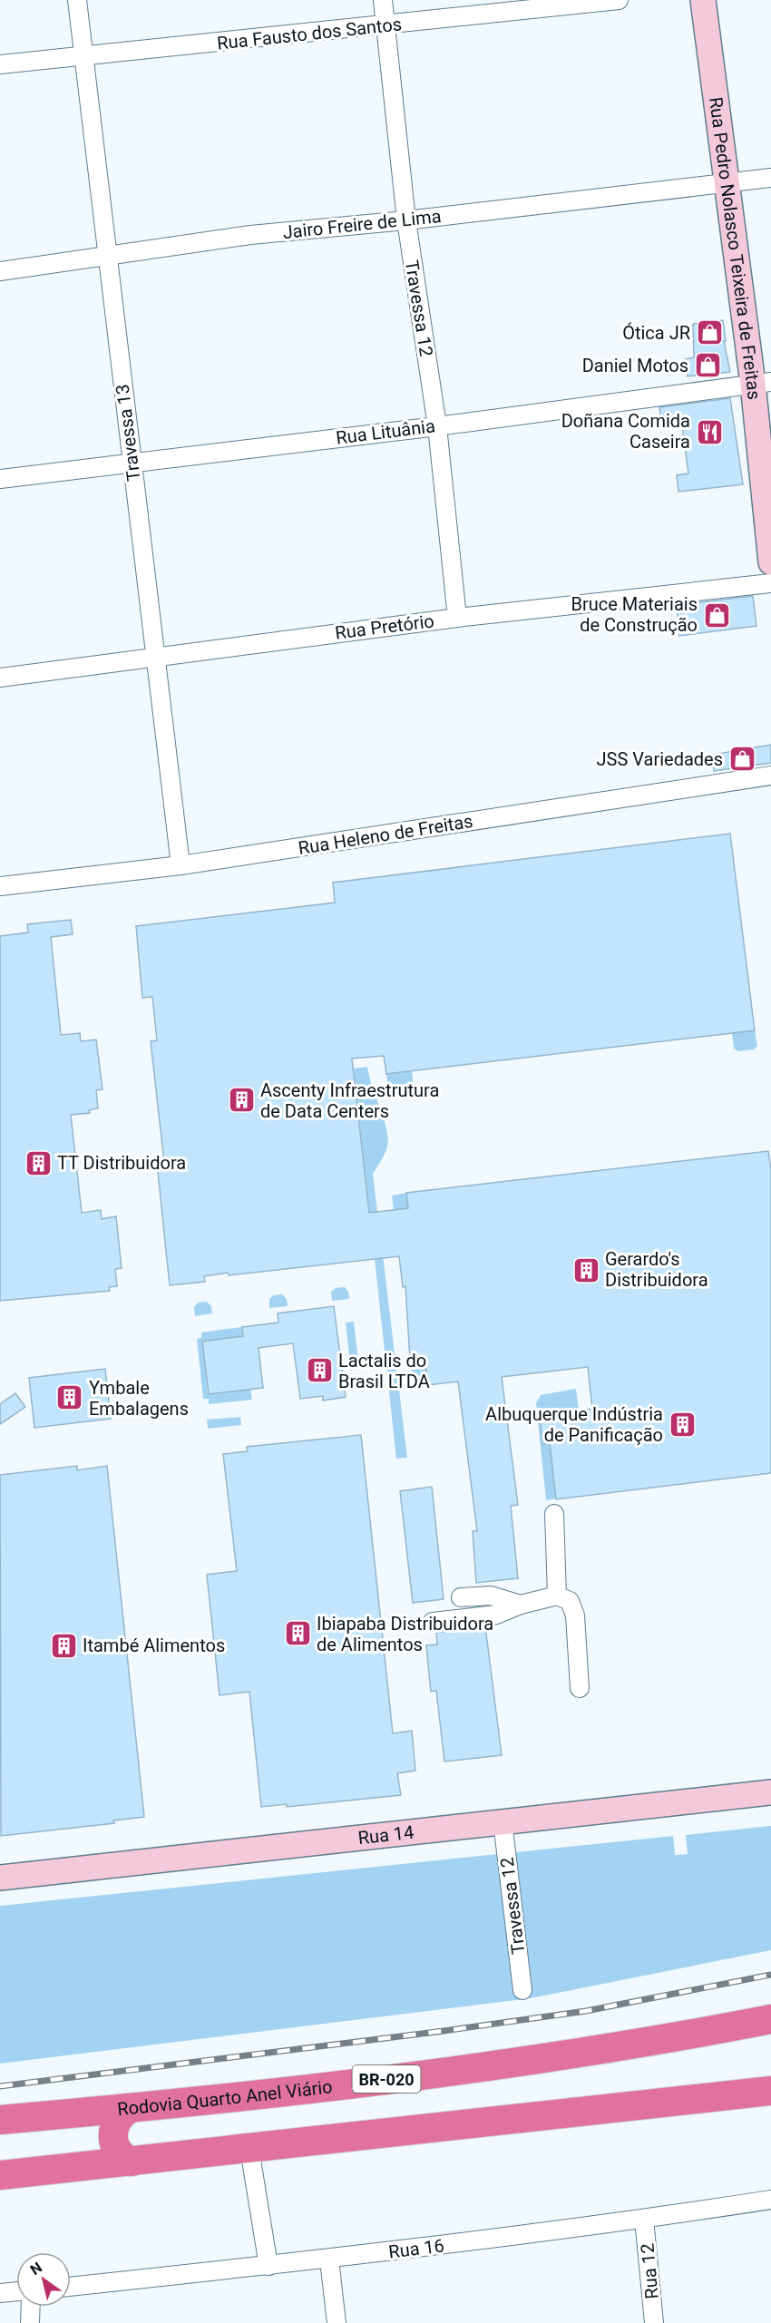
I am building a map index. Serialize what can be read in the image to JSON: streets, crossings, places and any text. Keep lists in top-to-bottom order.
{
  "streets": {
    "highway": ["BR-020", "Rodovia Quarto Anel Viário"],
    "main road": ["Rua Pedro Nolasco Teixeira de Freitas", "Rua 14"],
    "street": [
      "Rua Fausto dos Santos",
      "Jairo Freire de Lima",
      "Travessa 12",
      "Rua Lituânia",
      "Travessa 13",
      "Rua Pretório",
      "Rua Heleno de Freitas",
      "Rua 16",
      "Rua 12"
    ]
  },
  "crossings": [
    ["Rua Fausto dos Santos", "Travessa 12"],
    ["Rua Fausto dos Santos", "Travessa 13"],
    ["Jairo Freire de Lima", "Rua Pedro Nolasco Teixeira de Freitas"],
    ["Jairo Freire de Lima", "Travessa 12"],
    ["Jairo Freire de Lima", "Travessa 13"],
    ["Rua Pedro Nolasco Teixeira de Freitas", "Rua Lituânia"],
    ["Travessa 12", "Rua Lituânia"],
    ["Travessa 12", "Rua Pretório"],
    ["Travessa 12", "Rua 14"],
    ["Rua Lituânia", "Travessa 13"],
    ["Travessa 13", "Rua Pretório"],
    ["Travessa 13", "Rua Heleno de Freitas"],
    ["Rua 16", "Rua 12"]
  ],
  "places": {
    "shop": [
      "Ótica JR",
      "Daniel Motos",
      "Bruce Materiais de Construção",
      "JSS Variedades"
    ],
    "restaurant": ["Doñana Comida Caseira"],
    "building": [
      "Ascenty Infraestrutura de Data Centers",
      "TT Distribuidora",
      "Gerardo's Distribuidora",
      "Lactalis do Brasil LTDA",
      "Ymbale Embalagens",
      "Albuquerque Indústria de Panificação",
      "Ibiapaba Distribuidora de Alimentos",
      "Itambé Alimentos"
    ]
  },
  "north": "top left"
}
